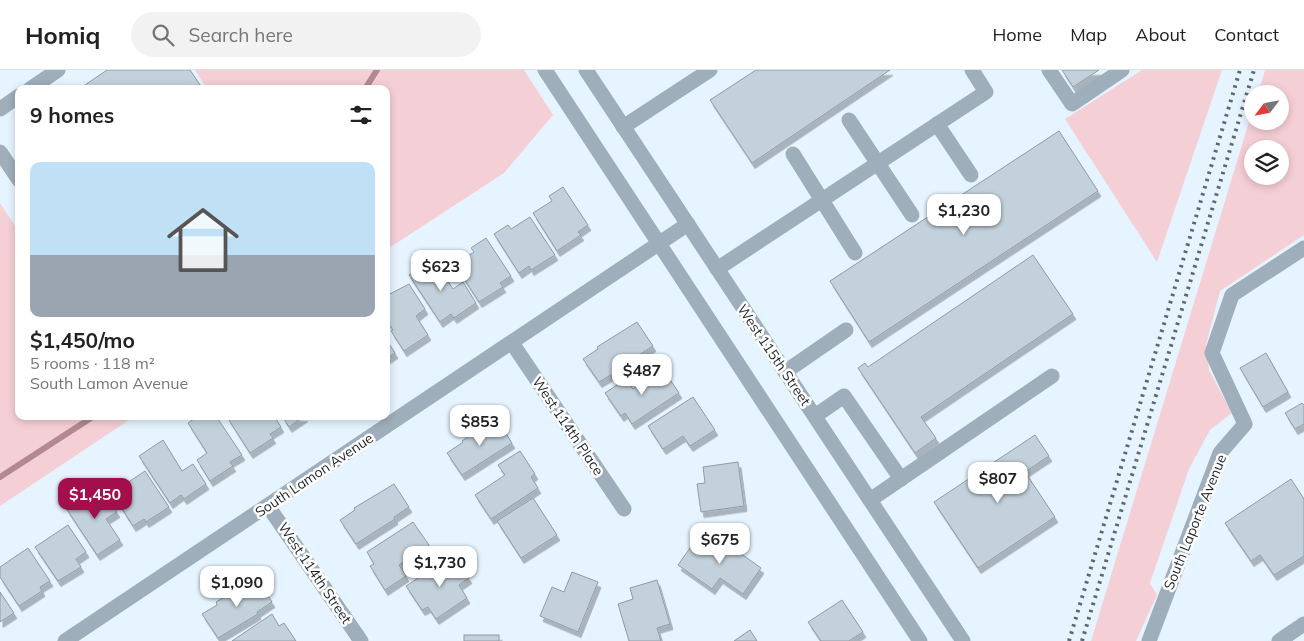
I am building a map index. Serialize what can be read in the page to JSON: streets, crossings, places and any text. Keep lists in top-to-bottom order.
{
  "streets": {
    "street": [
      "West 115th Street",
      "West 114th Place",
      "South Lamon Avenue",
      "South Laporte Avenue",
      "West 114th Street"
    ]
  },
  "crossings": [
    ["West 115th Street", "South Lamon Avenue"],
    ["West 114th Place", "South Lamon Avenue"],
    ["South Lamon Avenue", "West 114th Street"]
  ],
  "north": "bottom left",
  "page": {
    "header": "Homiq",
    "search": "Search here",
    "nav": [
      "Home",
      "Map",
      "About",
      "Contact"
    ],
    "heading": "9 homes",
    "list": [
      {
        "name": "$1,450/mo",
        "note": "5 rooms · 118 m² · South Lamon Avenue"
      }
    ],
    "price": [
      "$1,230",
      "$623",
      "$487",
      "$853",
      "$807",
      "$1,450",
      "$675",
      "$1,730",
      "$1,090"
    ]
  }
}
